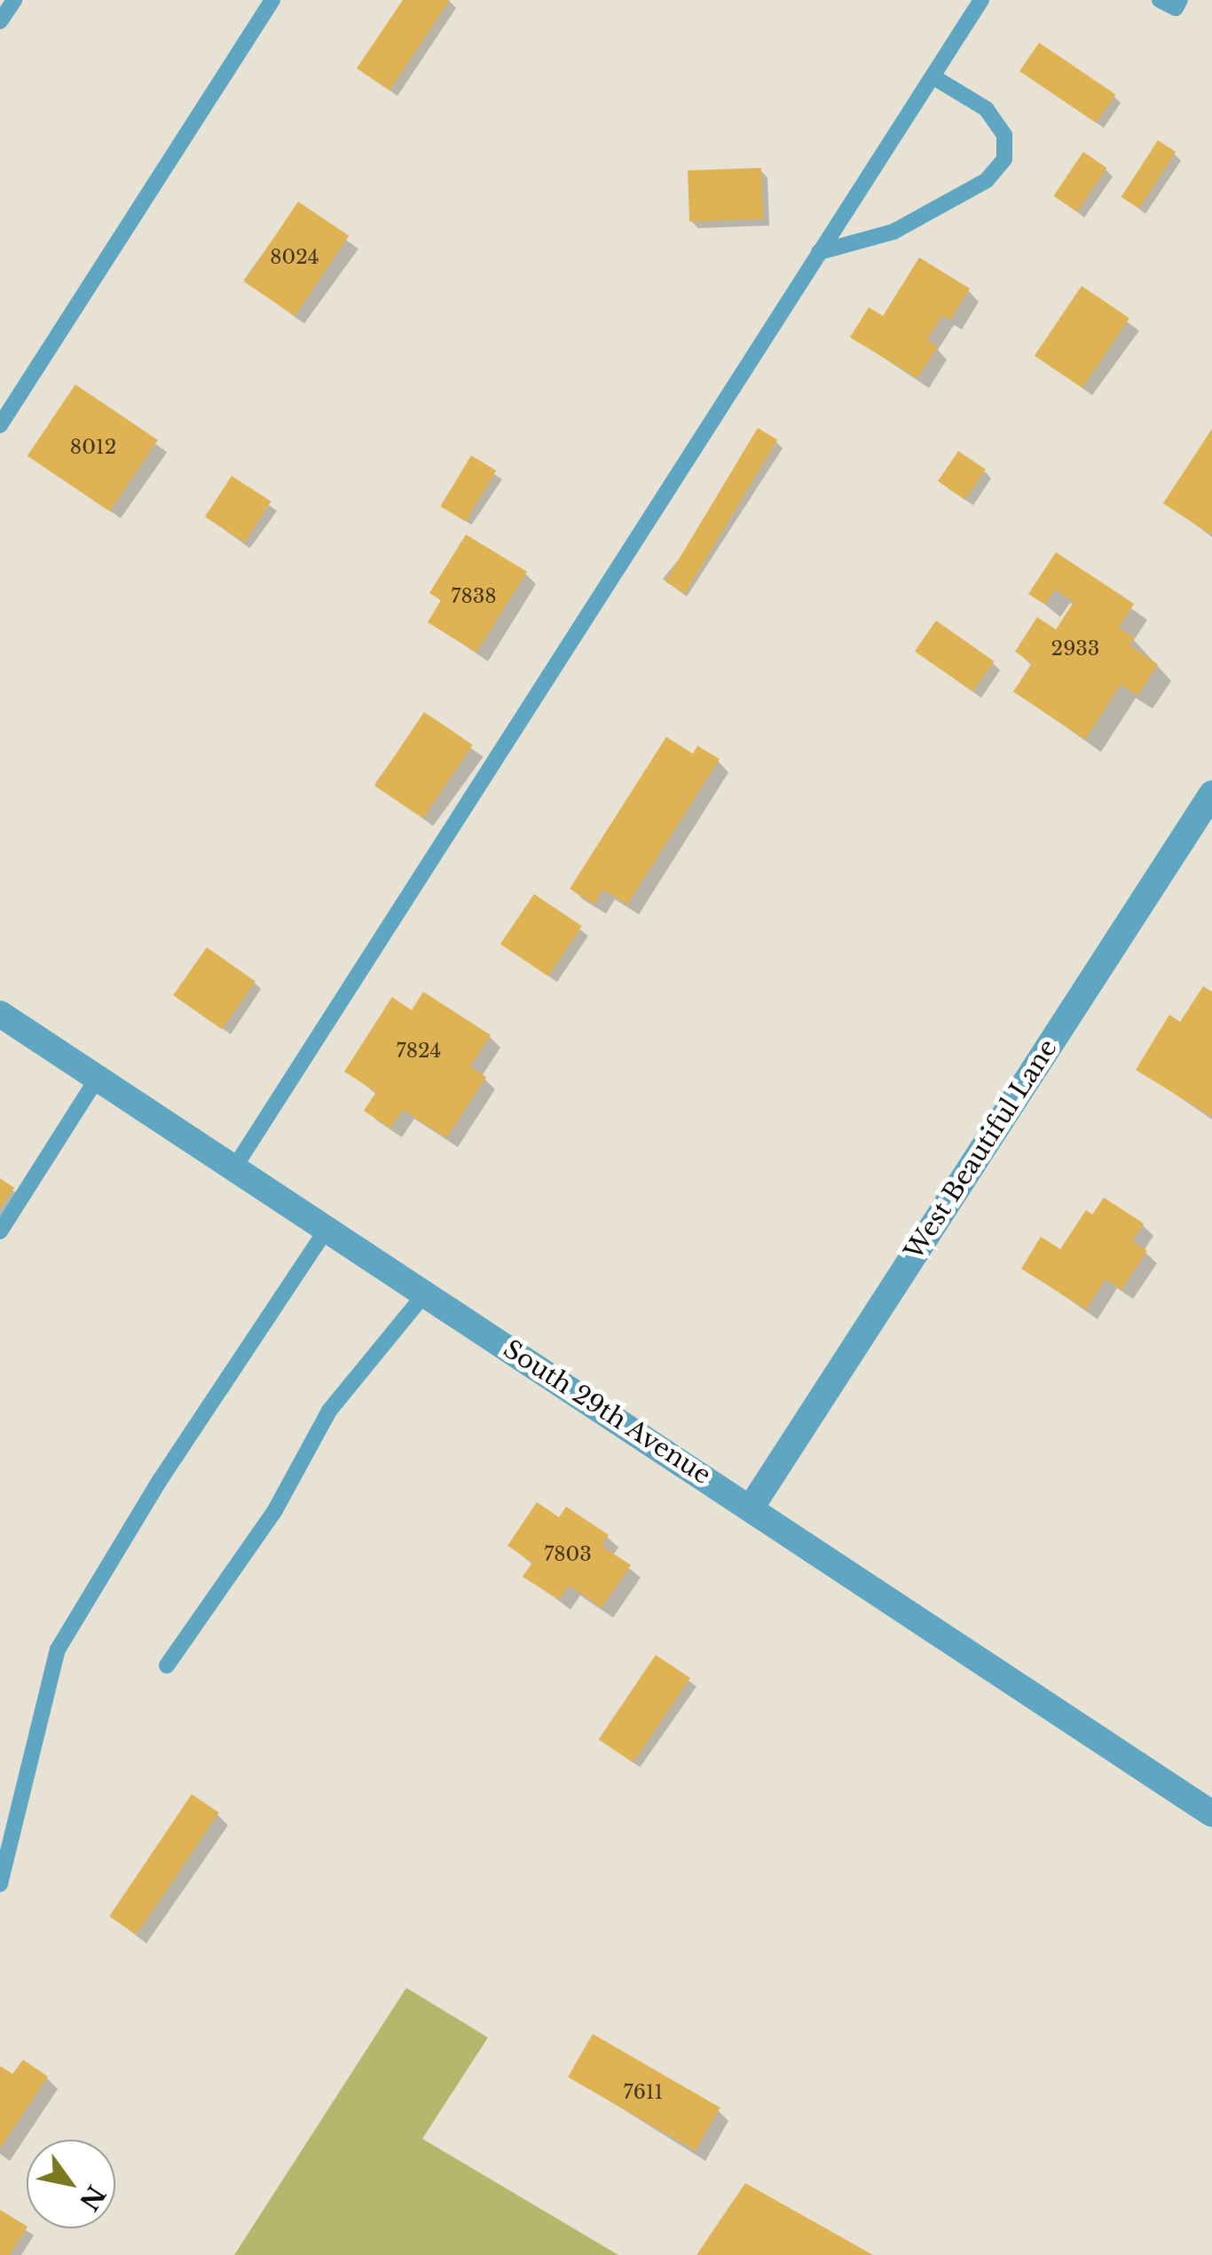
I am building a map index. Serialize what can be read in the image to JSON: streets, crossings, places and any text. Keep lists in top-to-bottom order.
{
  "streets": {
    "street": ["West Beautiful Lane", "South 29th Avenue"]
  },
  "crossings": [
    ["West Beautiful Lane", "South 29th Avenue"]
  ],
  "house_numbers": [
    "8024",
    "8012",
    "7838",
    "2933",
    "7824",
    "7803",
    "7611"
  ],
  "north": "bottom right"
}
